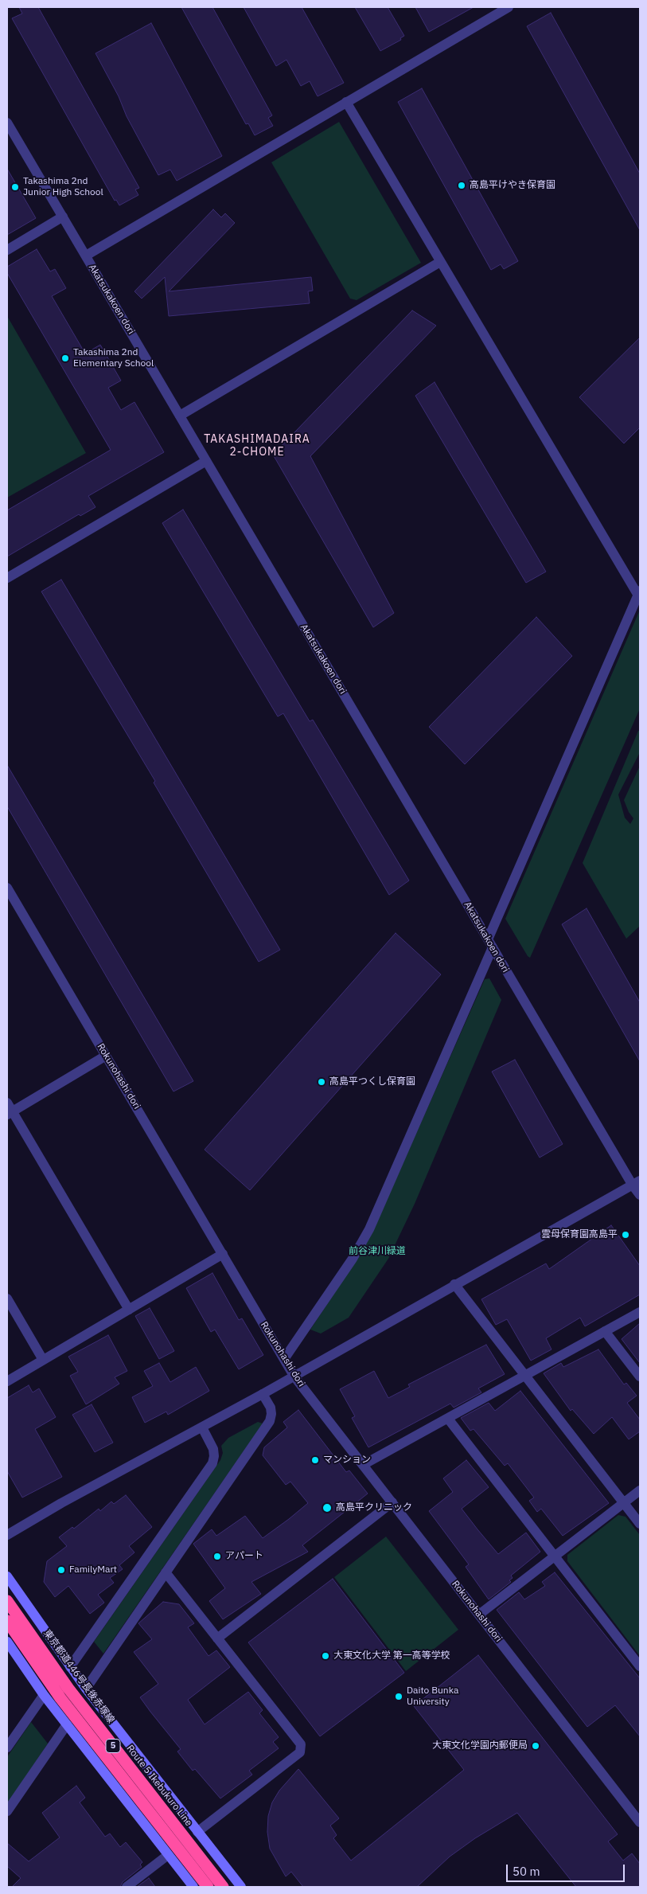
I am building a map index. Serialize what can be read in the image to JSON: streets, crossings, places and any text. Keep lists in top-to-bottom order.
{
  "streets": {
    "highway": ["5", "Route 5 Ikebukuro Line"],
    "main road": ["東京都道446号長後赤塚線"],
    "street": ["Akatsukakoen dori", "Rokunohashi dori"]
  },
  "districts": ["TAKASHIMADAIRA 2-CHOME"],
  "parks": ["前谷津川緑道"],
  "places": [
    "高島平けやき保育園",
    "Takashima 2nd Junior High School",
    "Takashima 2nd Elementary School",
    "高島平つくし保育園",
    "雲母保育園高島平",
    "マンション",
    "高島平クリニック",
    "アパート",
    "FamilyMart",
    "大東文化大学 第一高等学校",
    "Daito Bunka University",
    "大東文化学園内郵便局"
  ],
  "scale_bar": "50 m"
}
